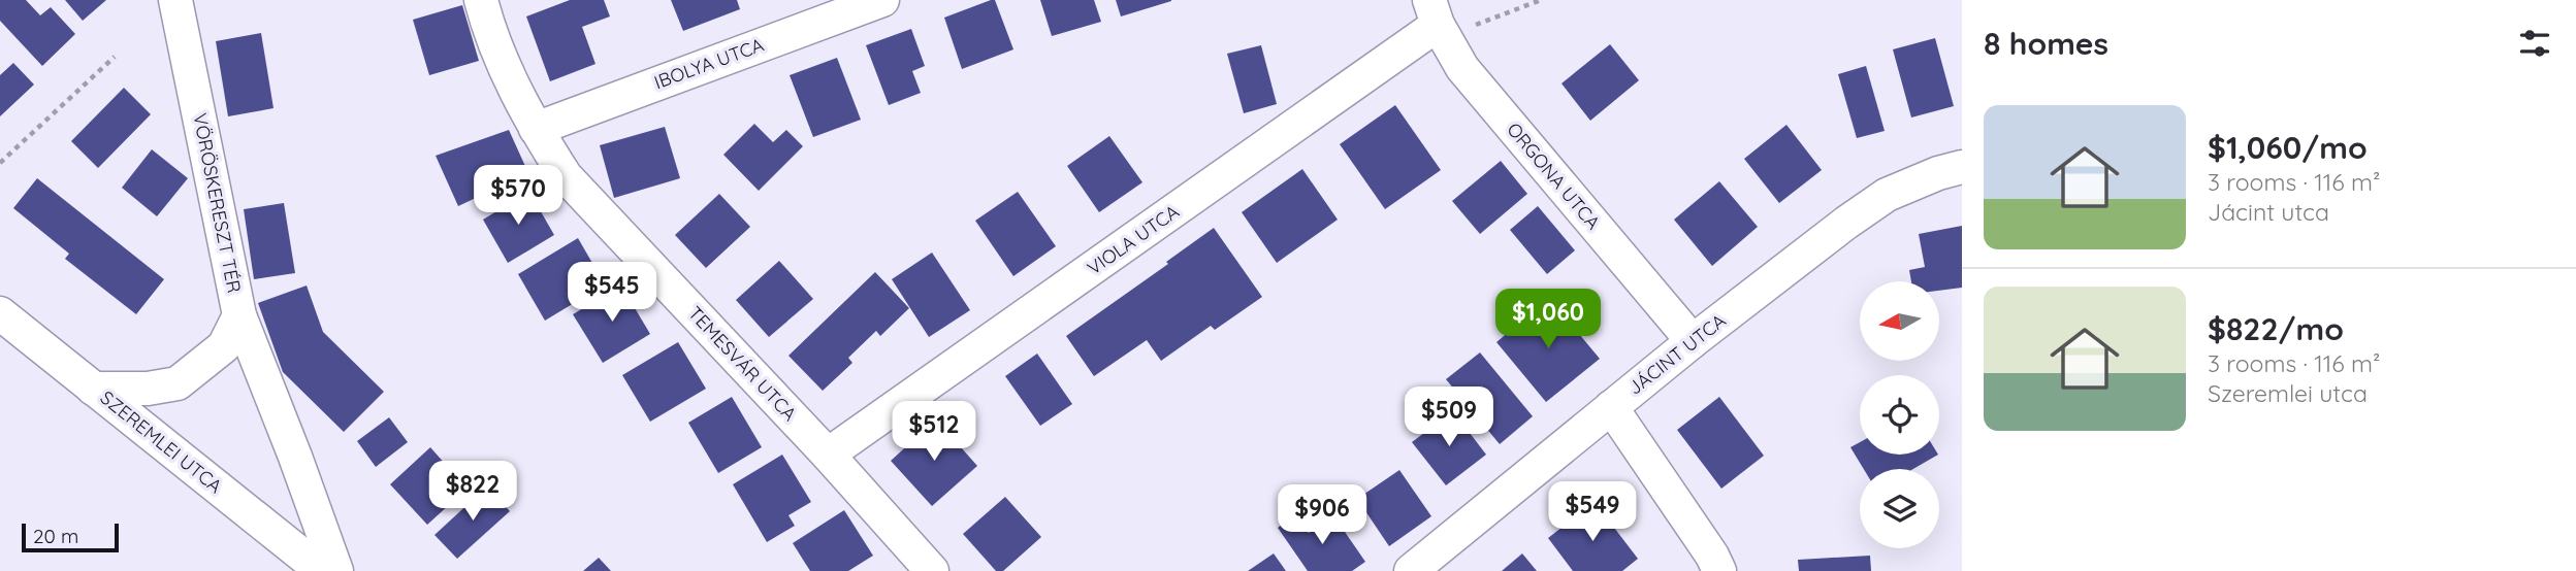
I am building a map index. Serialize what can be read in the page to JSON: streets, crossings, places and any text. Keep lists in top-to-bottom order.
{
  "streets": {
    "street": [
      "IBOLYA UTCA",
      "ORGONA UTCA",
      "VÖRÖSKERESZT TÉR",
      "VIOLA UTCA",
      "JÁCINT UTCA",
      "TEMESVÁR UTCA",
      "SZEREMLEI UTCA"
    ]
  },
  "crossings": [
    ["IBOLYA UTCA", "TEMESVÁR UTCA"],
    ["ORGONA UTCA", "VIOLA UTCA"],
    ["ORGONA UTCA", "JÁCINT UTCA"],
    ["VÖRÖSKERESZT TÉR", "SZEREMLEI UTCA"],
    ["VIOLA UTCA", "TEMESVÁR UTCA"]
  ],
  "scale_bar": "20 m",
  "north": "left",
  "page": {
    "heading": "8 homes",
    "list": [
      {
        "name": "$1,060/mo",
        "note": "3 rooms · 116 m² · Jácint utca"
      },
      {
        "name": "$822/mo",
        "note": "3 rooms · 116 m² · Szeremlei utca"
      }
    ],
    "price": [
      "$570",
      "$545",
      "$1,060",
      "$509",
      "$512",
      "$822",
      "$549",
      "$906"
    ],
    "scale": "20 m"
  }
}
